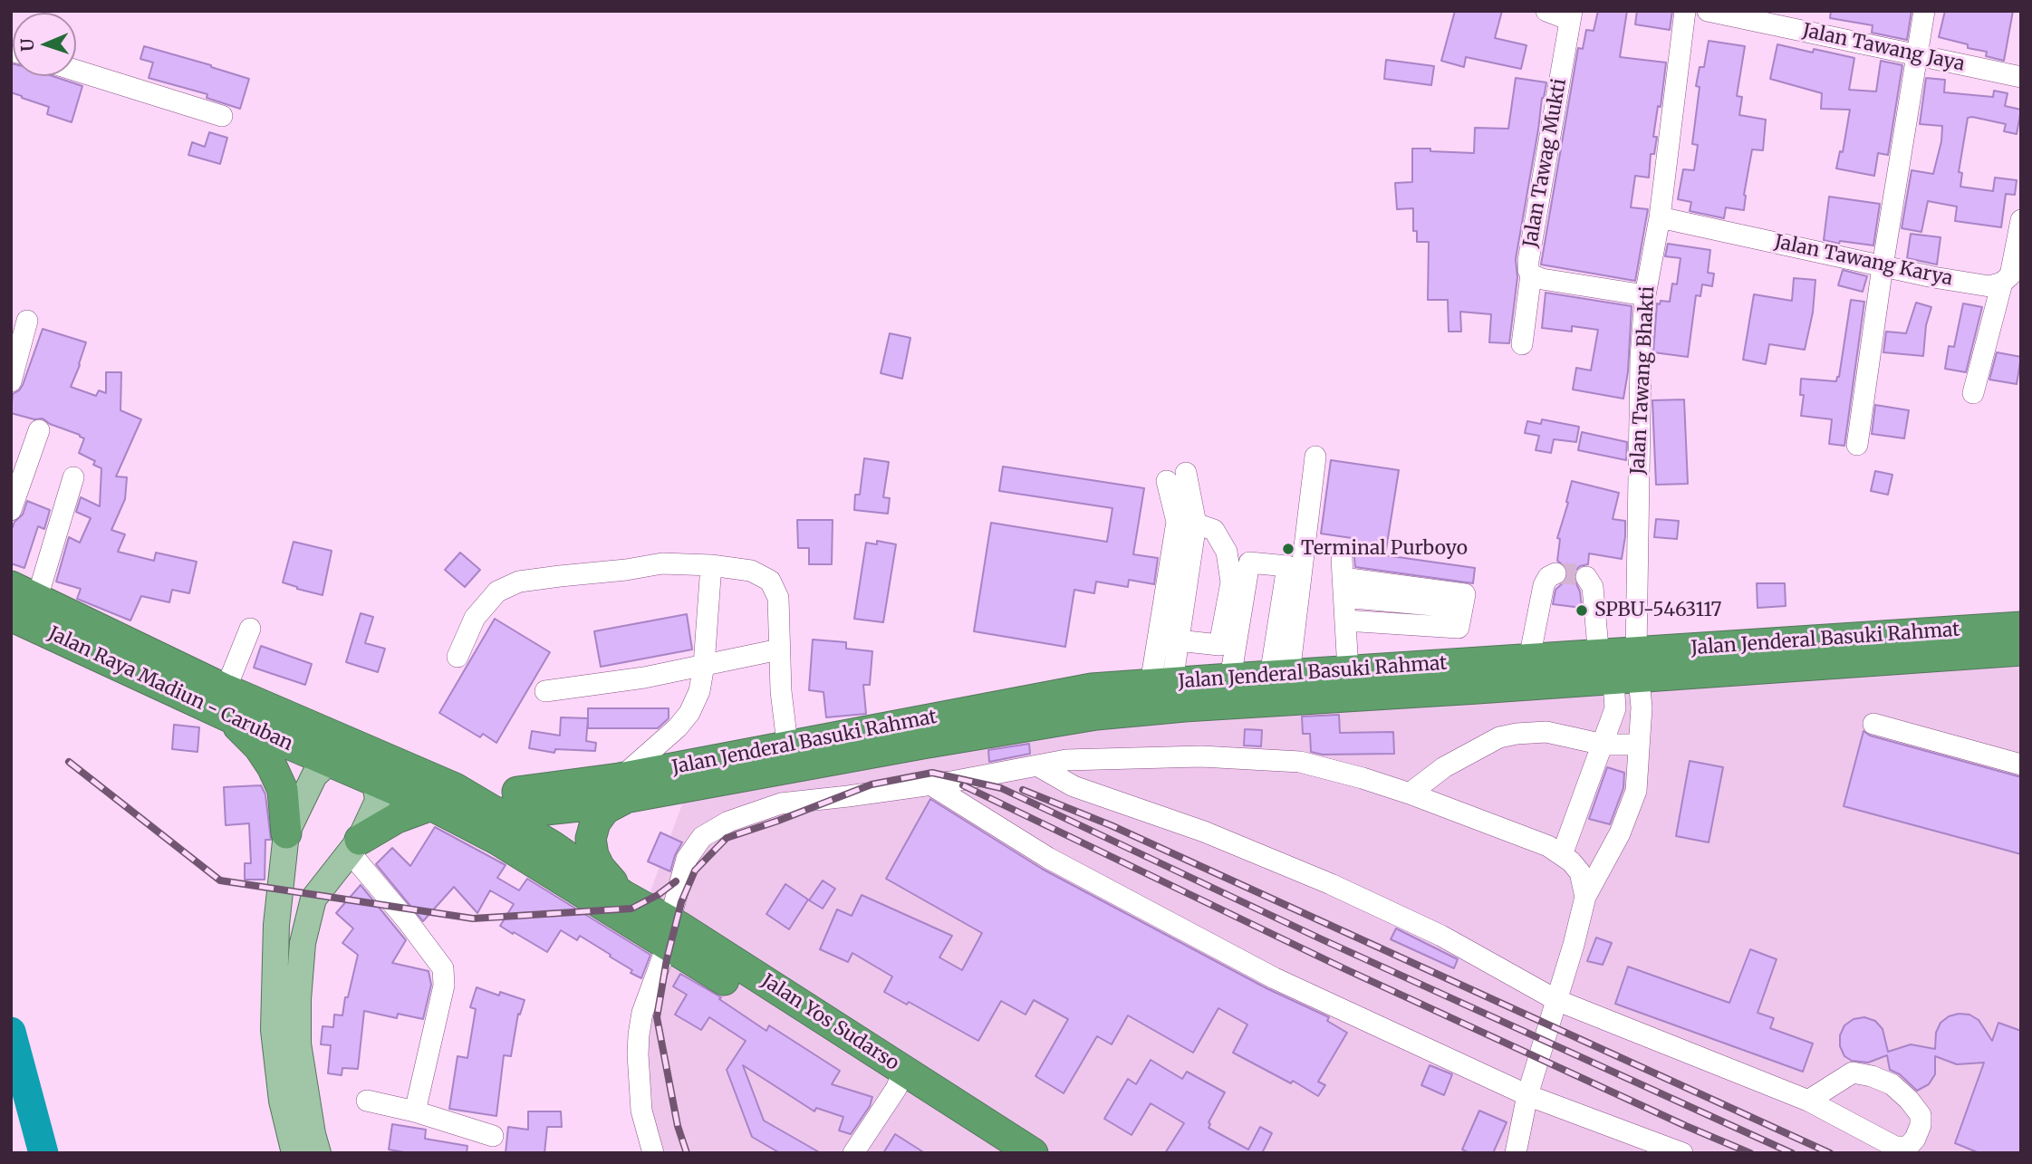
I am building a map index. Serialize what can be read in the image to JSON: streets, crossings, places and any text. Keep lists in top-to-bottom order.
{
  "streets": {
    "highway": ["Jalan Jenderal Basuki Rahmat", "Jalan Raya Madiun - Caruban", "Jalan Yos Sudarso"],
    "street": [
      "Jalan Tawang Jaya",
      "Jalan Tawag Mukti",
      "Jalan Tawang Karya",
      "Jalan Tawang Bhakti"
    ]
  },
  "crossings": [
    ["Jalan Tawag Mukti", "Jalan Tawang Bhakti"],
    ["Jalan Tawang Karya", "Jalan Tawang Bhakti"],
    ["Jalan Tawang Bhakti", "Jalan Jenderal Basuki Rahmat"],
    ["Jalan Jenderal Basuki Rahmat", "Jalan Raya Madiun - Caruban"]
  ],
  "places": ["Terminal Purboyo", "SPBU-5463117"],
  "north": "left"
}
